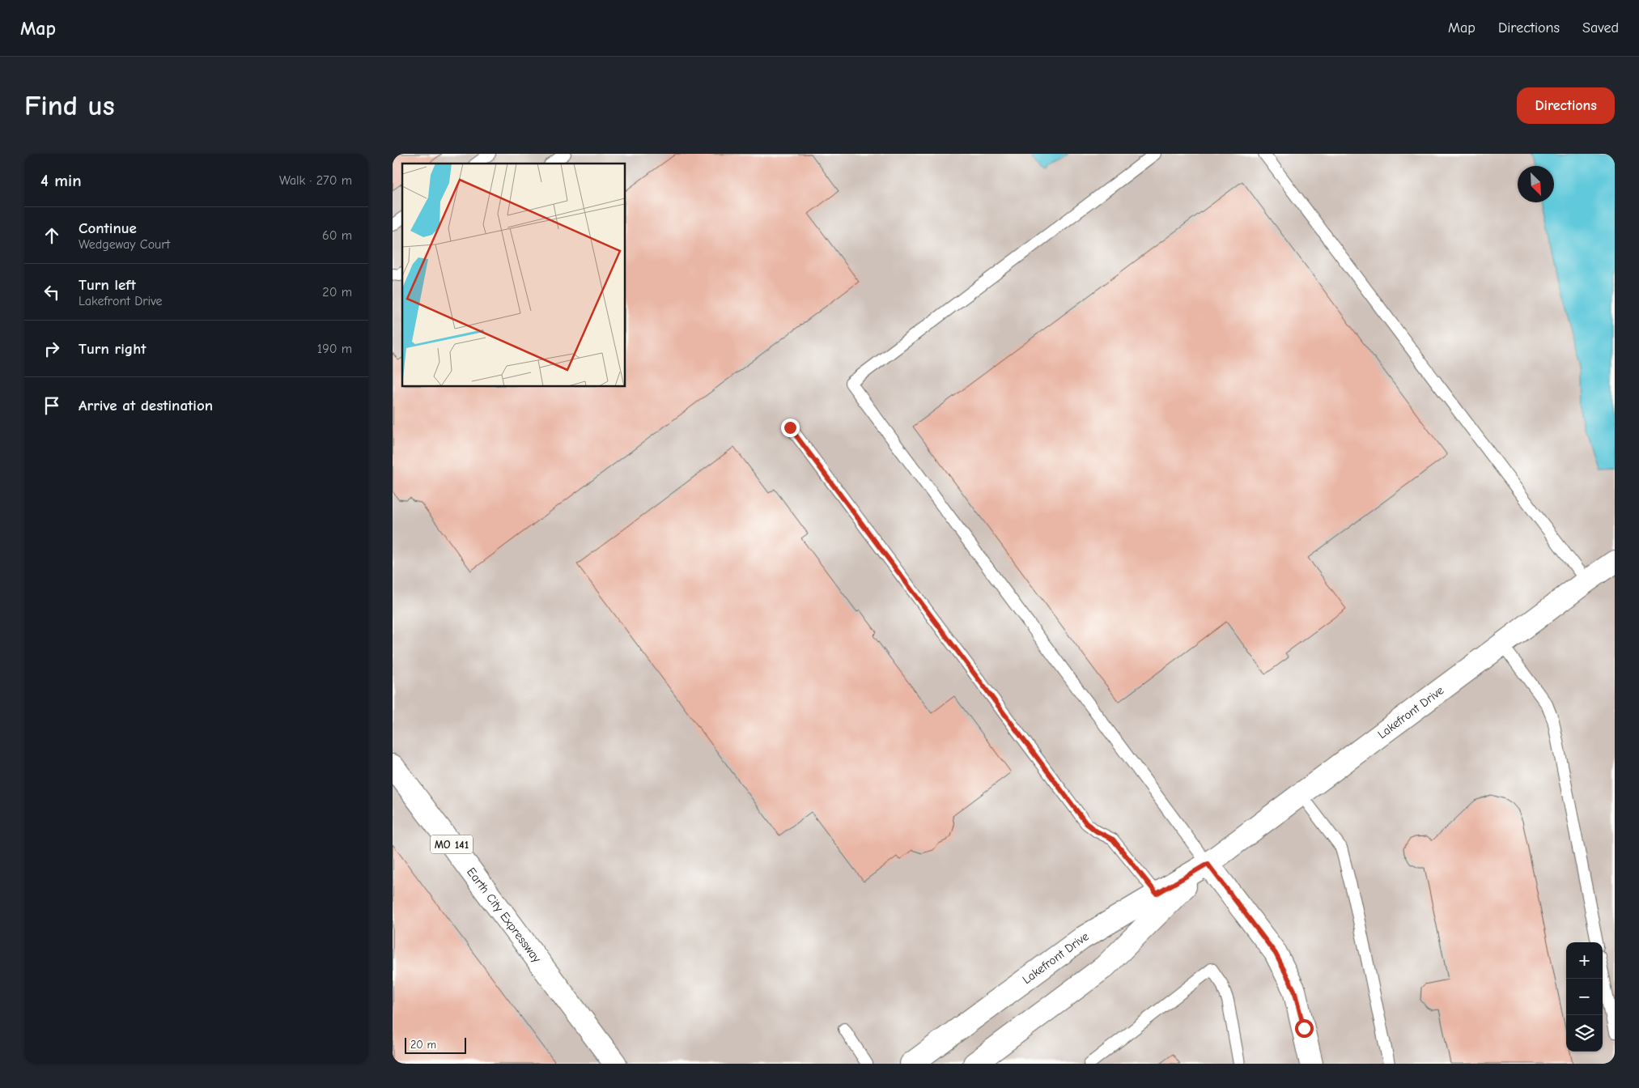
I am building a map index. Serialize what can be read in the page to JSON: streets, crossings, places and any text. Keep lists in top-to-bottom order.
{
  "streets": {
    "main road": ["Lakefront Drive", "MO 141", "Earth City Expressway"]
  },
  "scale_bar": "20 m",
  "north": "bottom right",
  "page": {
    "header": "Map",
    "nav": ["Map", "Directions", "Saved"],
    "buttons": "Directions",
    "title": "Find us",
    "heading": ["4 min", "Walk · 270 m"],
    "list": [
      ["Continue", "Wedgeway Court", "60 m"],
      ["Turn left", "Lakefront Drive", "20 m"],
      ["Turn right", "190 m"],
      "Arrive at destination"
    ],
    "map_buttons": ["+", "−"],
    "scale": "20 m"
  }
}
